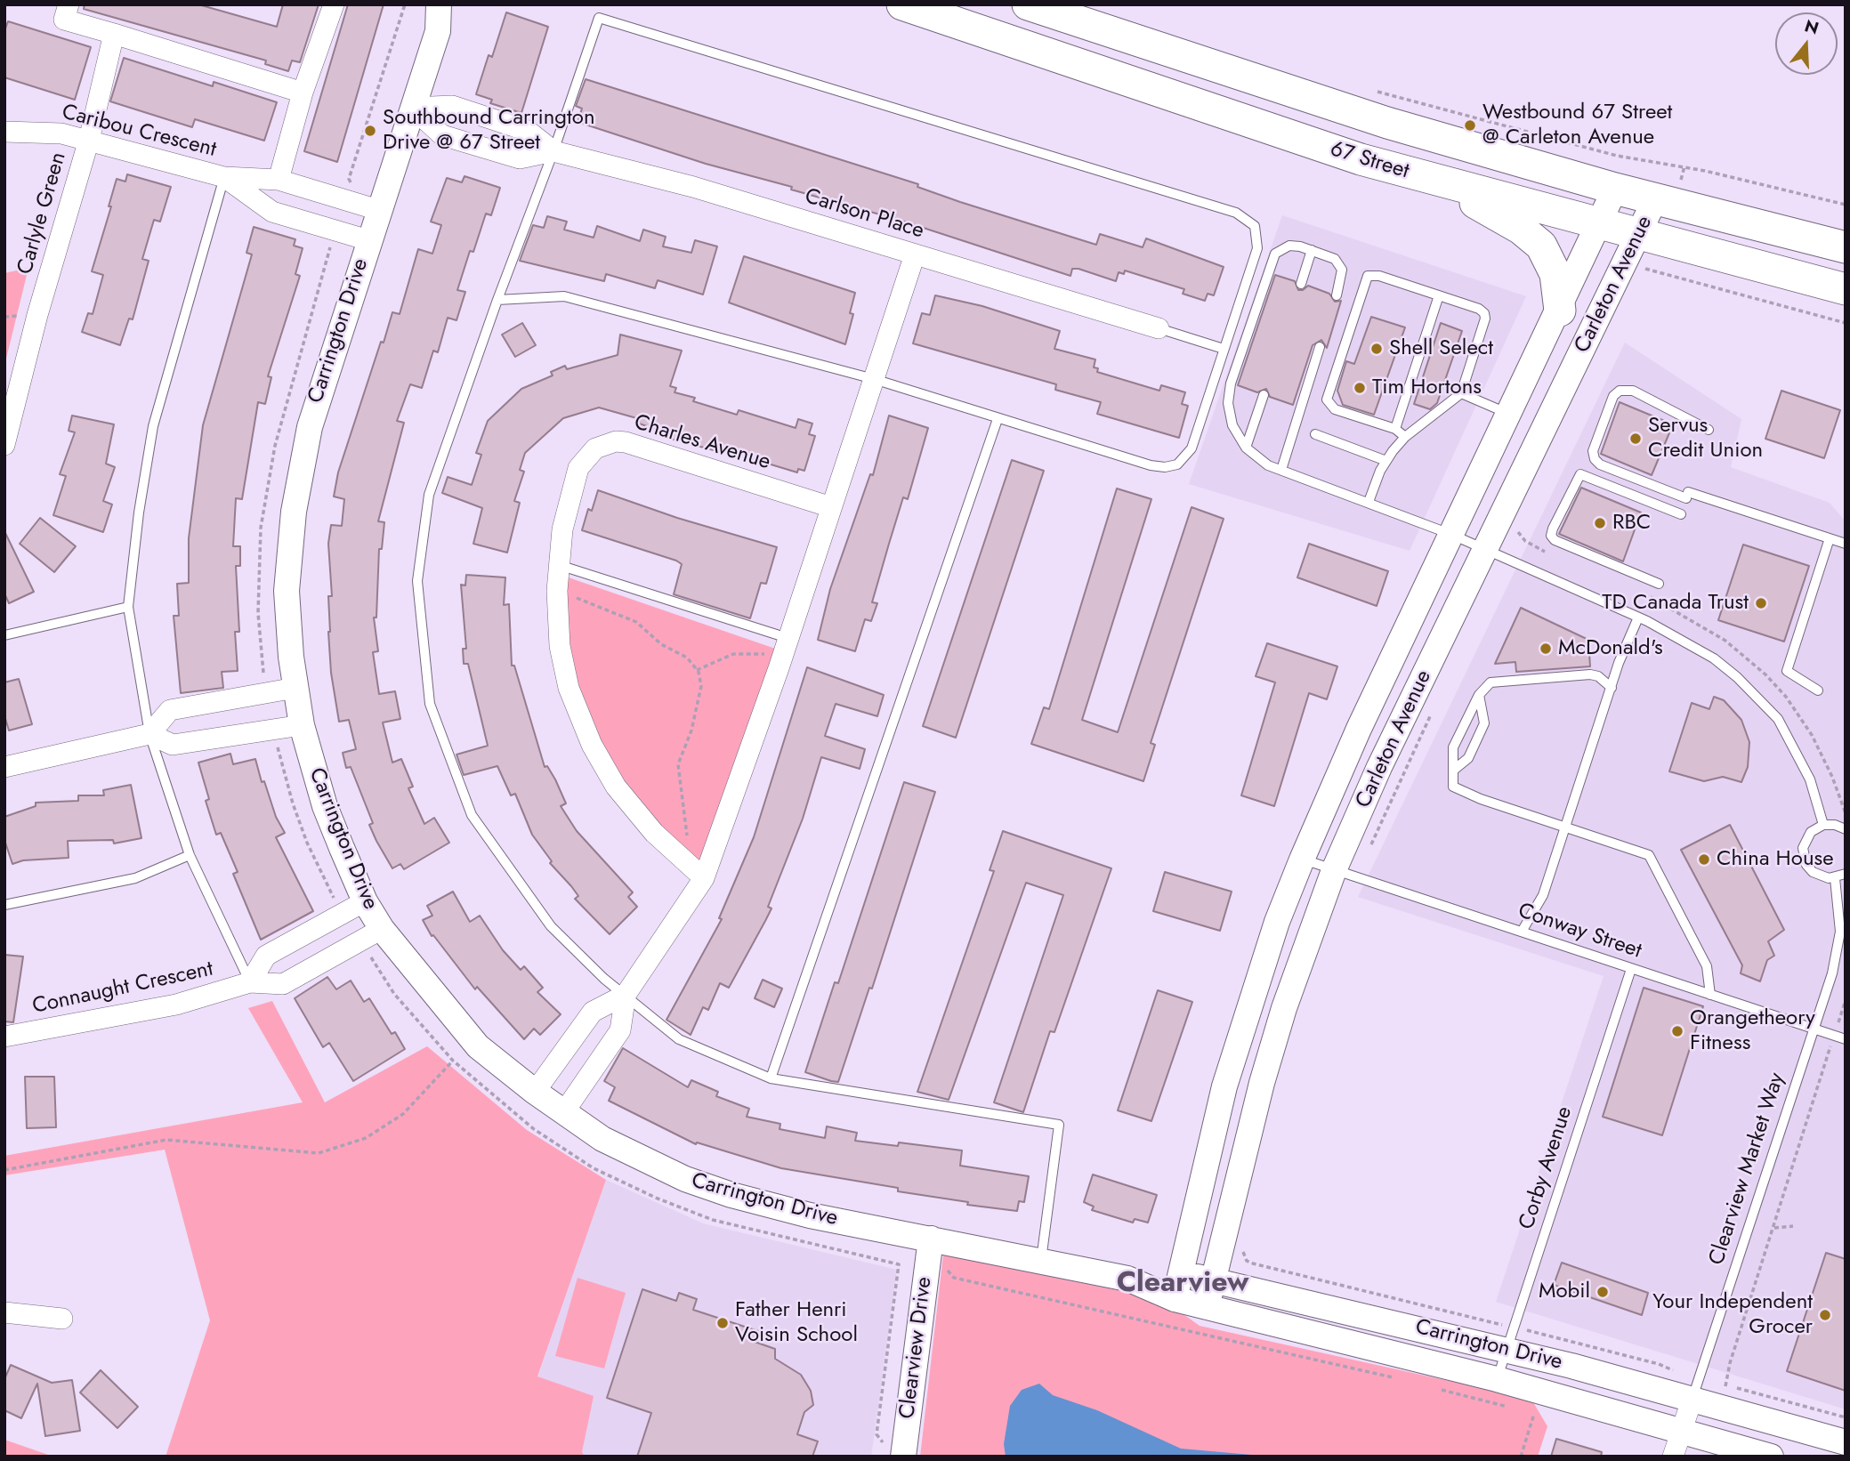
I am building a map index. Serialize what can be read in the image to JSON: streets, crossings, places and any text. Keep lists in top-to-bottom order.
{
  "streets": {
    "main road": ["67 Street"],
    "street": [
      "Caribou Crescent",
      "Carlyle Green",
      "Carlson Place",
      "Carleton Avenue",
      "Carrington Drive",
      "Charles Avenue",
      "Connaught Crescent",
      "Clearview Drive"
    ],
    "lane": ["Conway Street", "Corby Avenue", "Clearview Market Way"]
  },
  "crossings": [
    ["Caribou Crescent", "Carlyle Green"],
    ["Caribou Crescent", "Carrington Drive"],
    ["67 Street", "Carleton Avenue"],
    ["Carlson Place", "Carrington Drive"],
    ["Carleton Avenue", "Carrington Drive"],
    ["Carleton Avenue", "Conway Street"],
    ["Carrington Drive", "Connaught Crescent"],
    ["Carrington Drive", "Corby Avenue"],
    ["Carrington Drive", "Clearview Market Way"],
    ["Carrington Drive", "Clearview Drive"],
    ["Conway Street", "Corby Avenue"],
    ["Conway Street", "Clearview Market Way"]
  ],
  "districts": ["Clearview"],
  "places": [
    "Westbound 67 Street @ Carleton Avenue",
    "Southbound Carrington Drive @ 67 Street",
    "Shell Select",
    "Tim Hortons",
    "Servus Credit Union",
    "RBC",
    "TD Canada Trust",
    "McDonald's",
    "China House",
    "Orangetheory Fitness",
    "Mobil",
    "Your Independent Grocer",
    "Father Henri Voisin School"
  ],
  "north": "top"
}
